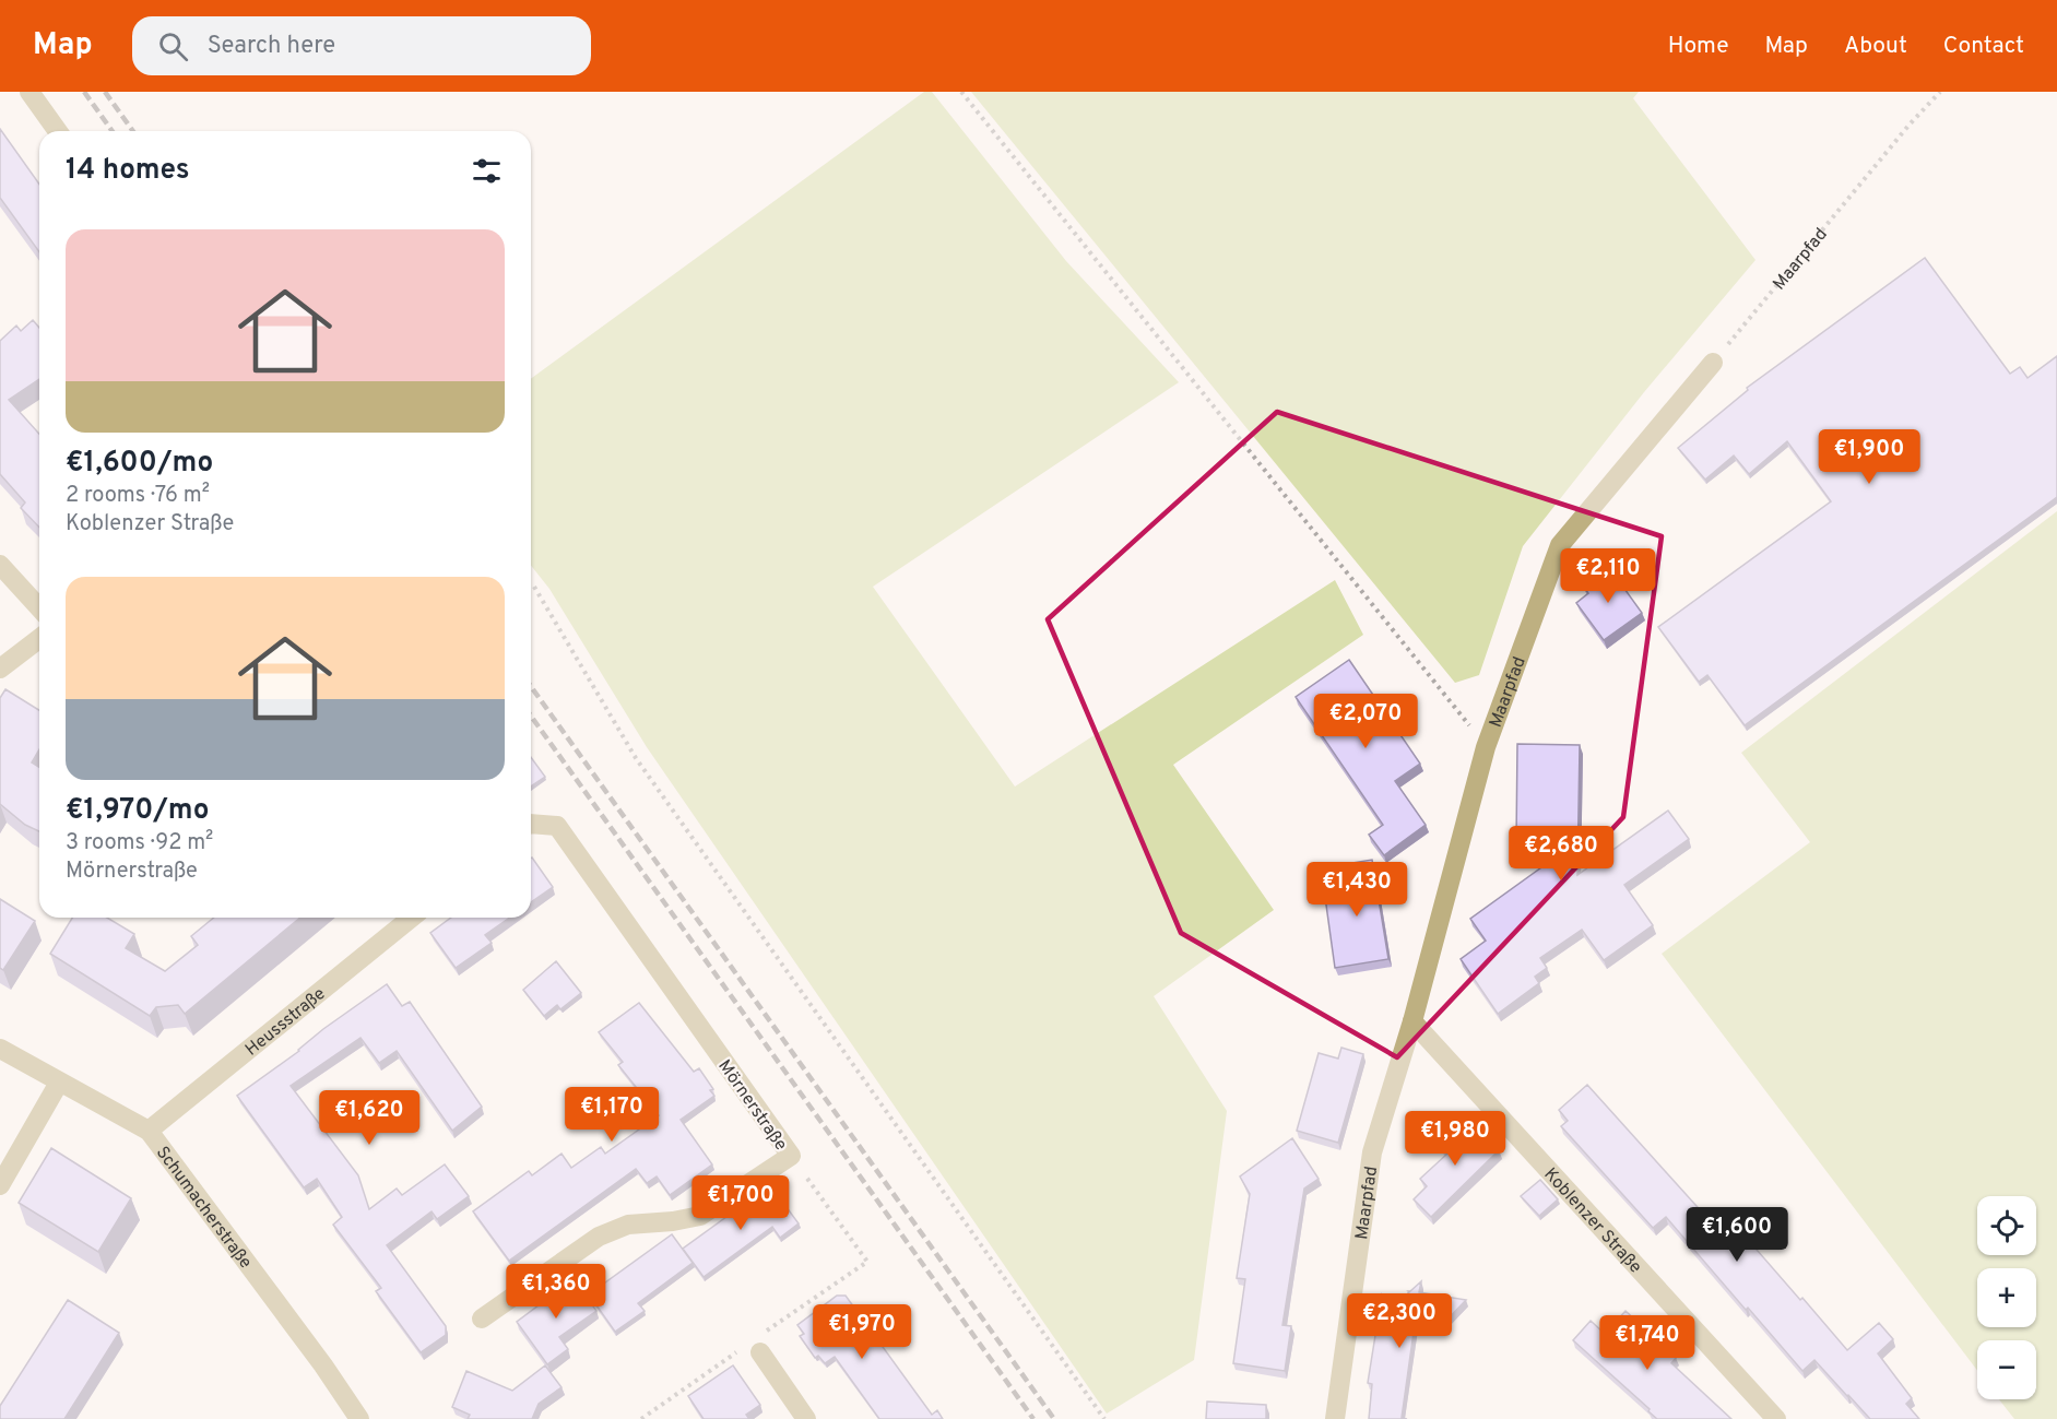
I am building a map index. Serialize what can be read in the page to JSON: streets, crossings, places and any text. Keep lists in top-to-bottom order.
{
  "streets": {
    "street": [
      "Maarpfad",
      "Heussstraße",
      "Mörnerstraße",
      "Schumacherstraße",
      "Koblenzer Straße"
    ]
  },
  "crossings": [
    ["Maarpfad", "Koblenzer Straße"],
    ["Heussstraße", "Schumacherstraße"]
  ],
  "page": {
    "header": "Map",
    "search": "Search here",
    "nav": [
      "Home",
      "Map",
      "About",
      "Contact"
    ],
    "heading": "14 homes",
    "list": [
      {
        "name": "€1,600/mo",
        "note": "2 rooms · 76 m² · Koblenzer Straße"
      },
      {
        "name": "€1,970/mo",
        "note": "3 rooms · 92 m² · Mörnerstraße"
      }
    ],
    "price": [
      "€1,900",
      "€2,110",
      "€2,070",
      "€2,680",
      "€1,430",
      "€1,170",
      "€1,620",
      "€1,980",
      "€1,700",
      "€1,600",
      "€1,360",
      "€2,300",
      "€1,970",
      "€1,740"
    ],
    "map_buttons": ["+", "−"]
  }
}
